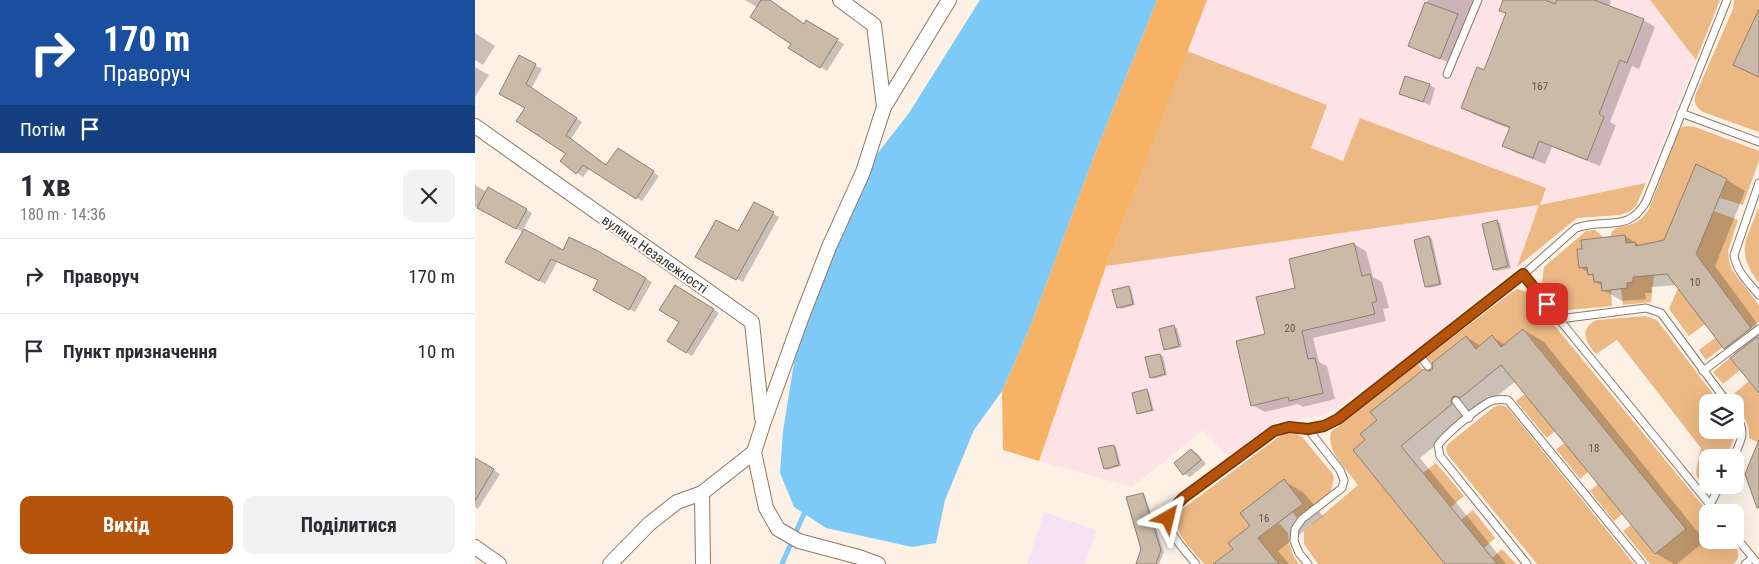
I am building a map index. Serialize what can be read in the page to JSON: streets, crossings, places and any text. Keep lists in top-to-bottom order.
{
  "streets": {
    "street": ["вулиця Незалежності"]
  },
  "house_numbers": [
    "167",
    "10",
    "20",
    "18",
    "16"
  ],
  "page": {
    "turn": ["170 m", "Праворуч"],
    "then": "Потім",
    "heading": ["1 хв", "180 m · 14:36"],
    "list": [
      {
        "name": "Праворуч",
        "value": "170 m"
      },
      {
        "name": "Пункт призначення",
        "value": "10 m"
      }
    ],
    "map_buttons": ["+", "−"],
    "buttons": ["Вихід", "Поділитися"]
  }
}
